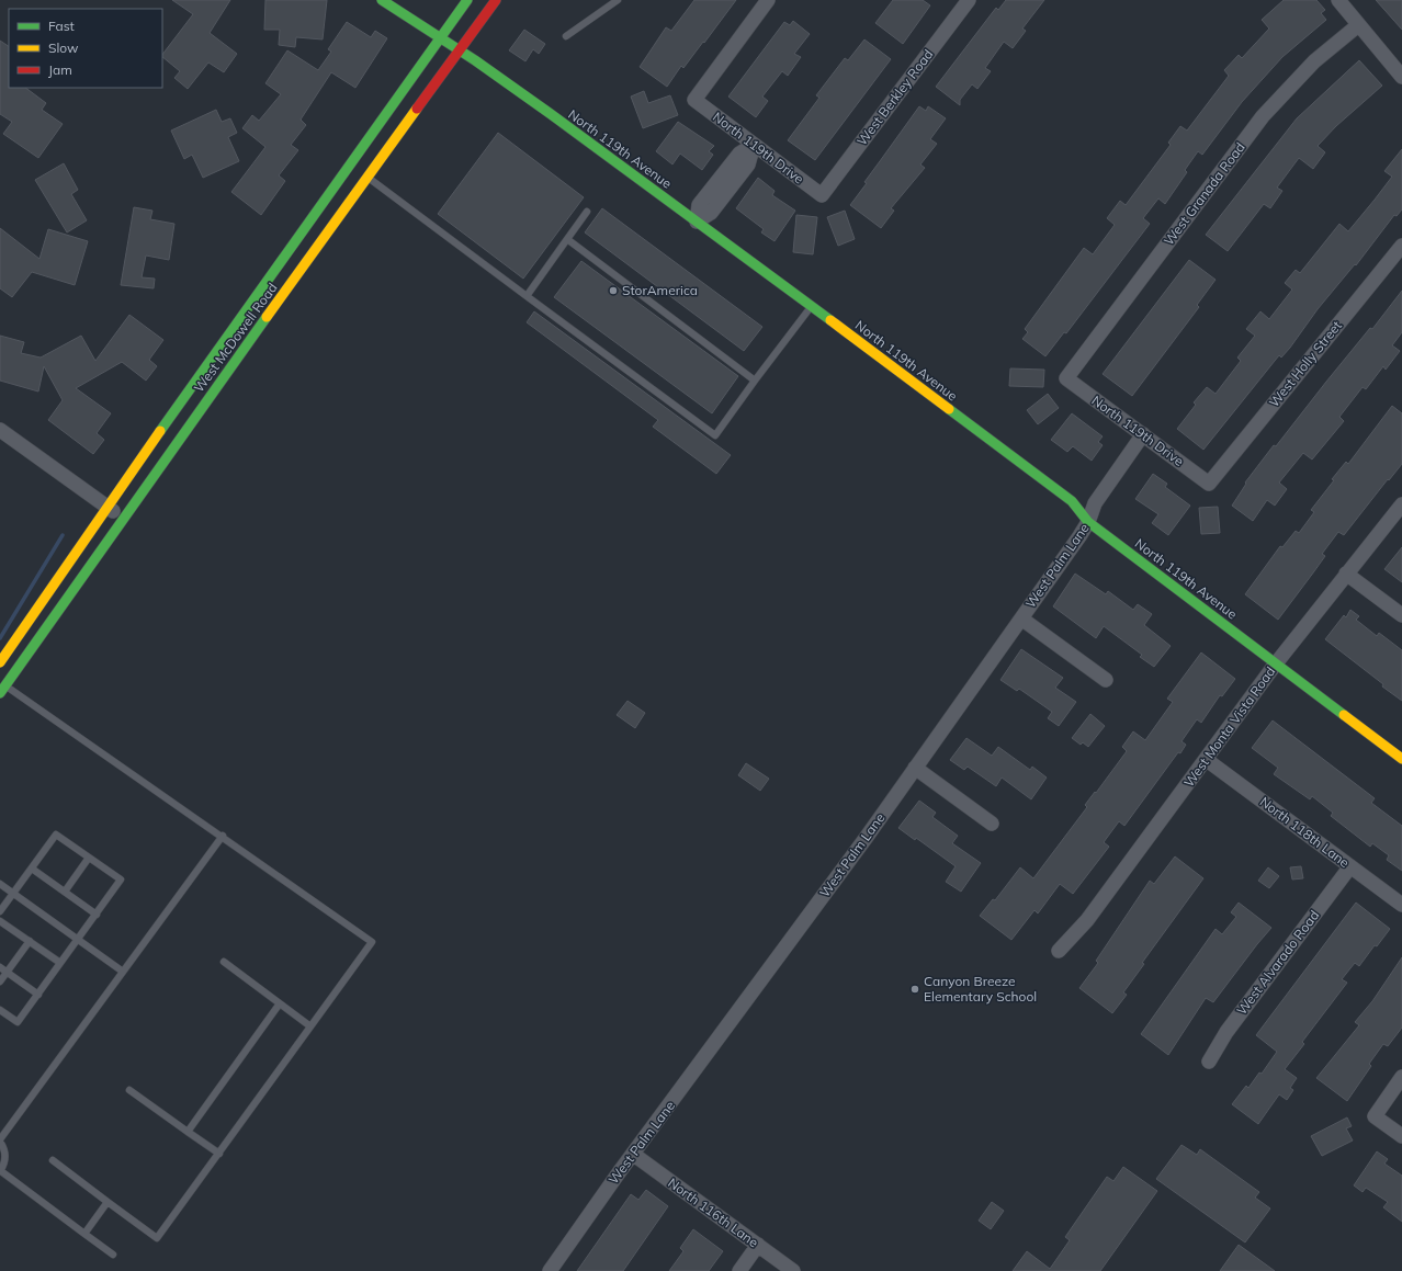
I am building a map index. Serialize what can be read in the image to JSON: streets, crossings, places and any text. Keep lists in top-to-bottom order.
{
  "streets": {
    "main road": ["North 119th Avenue", "West McDowell Road"],
    "street": [
      "West Berkley Road",
      "North 119th Drive",
      "West Granada Road",
      "West Holly Street",
      "West Palm Lane",
      "West Monta Vista Road",
      "North 118th Lane",
      "West Alvarado Road",
      "North 116th Lane"
    ]
  },
  "crossings": [
    ["West Berkley Road", "North 119th Drive"],
    ["North 119th Drive", "West Granada Road"],
    ["North 119th Drive", "West Holly Street"],
    ["North 119th Drive", "West Palm Lane"],
    ["North 119th Avenue", "West McDowell Road"],
    ["North 119th Avenue", "West Palm Lane"],
    ["North 119th Avenue", "West Monta Vista Road"],
    ["West Palm Lane", "North 116th Lane"],
    ["West Monta Vista Road", "North 118th Lane"],
    ["North 118th Lane", "West Alvarado Road"]
  ],
  "places": ["StorAmerica", "Canyon Breeze Elementary School"],
  "legend": ["Fast", "Slow", "Jam"]
}
